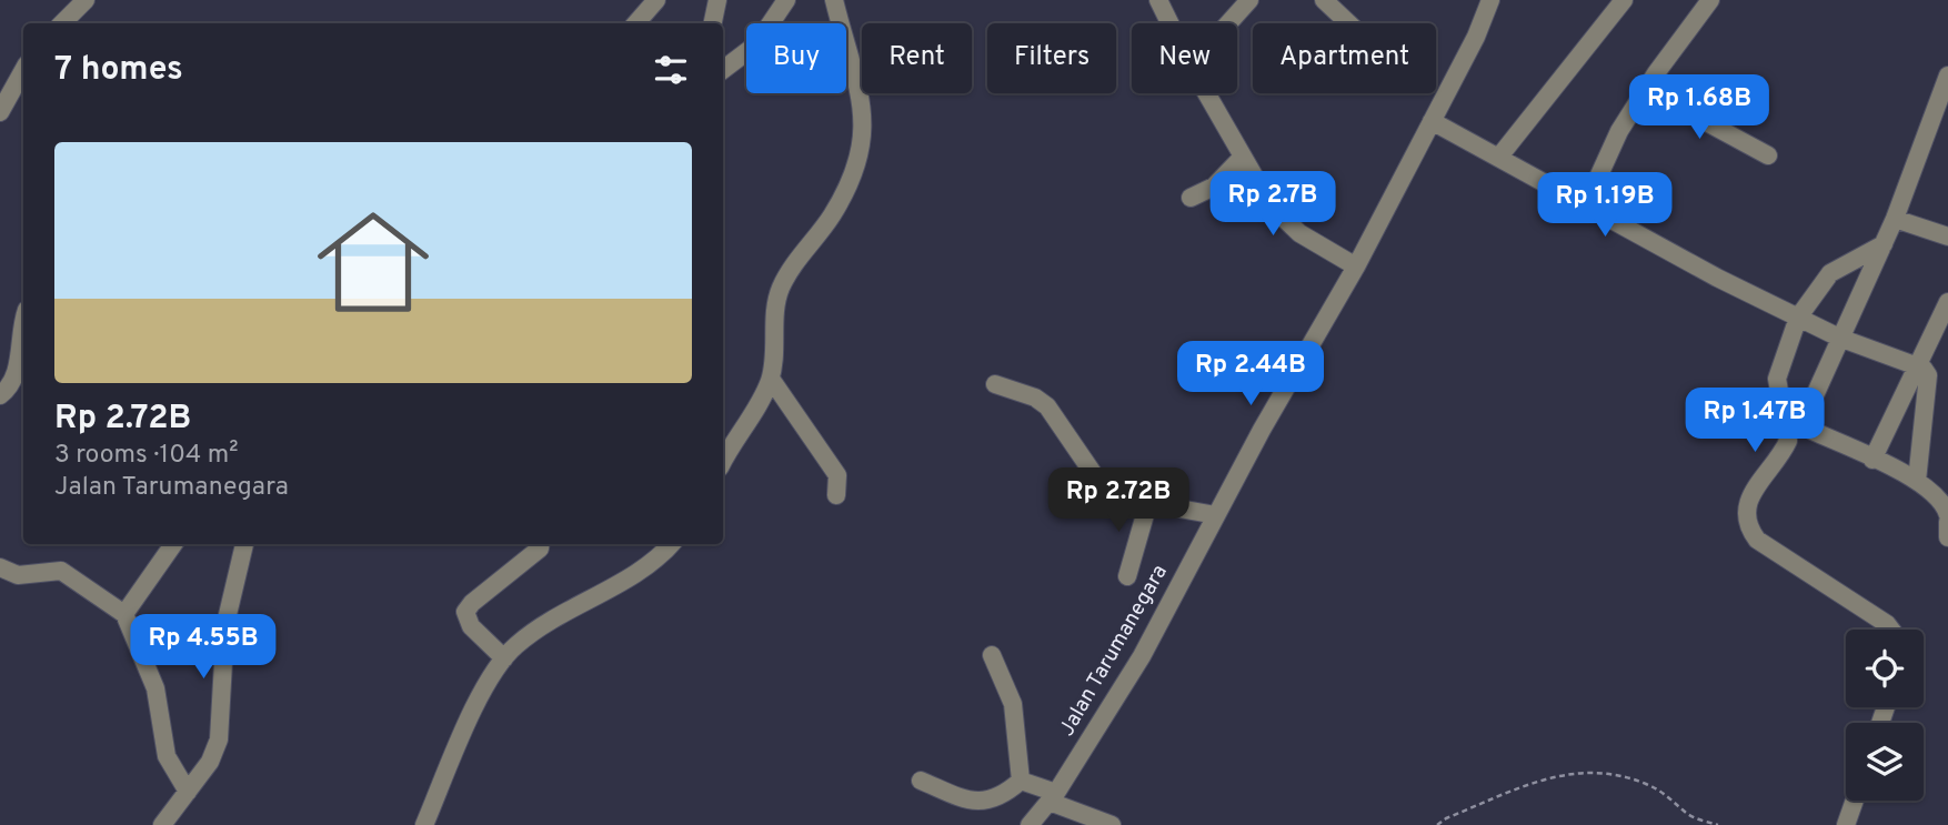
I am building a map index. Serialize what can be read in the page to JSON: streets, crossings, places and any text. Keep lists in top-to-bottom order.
{
  "streets": {
    "street": ["Jalan Tarumanegara"]
  },
  "page": {
    "chip": [
      "Buy",
      "Rent",
      "Filters",
      "New",
      "Apartment"
    ],
    "heading": "7 homes",
    "price": [
      "Rp 1.68B",
      "Rp 2.7B",
      "Rp 1.19B",
      "Rp 2.44B",
      "Rp 1.47B",
      "Rp 2.72B",
      "Rp 4.55B"
    ],
    "list": [
      {
        "name": "Rp 2.72B",
        "note": "3 rooms · 104 m² · Jalan Tarumanegara"
      }
    ]
  }
}
